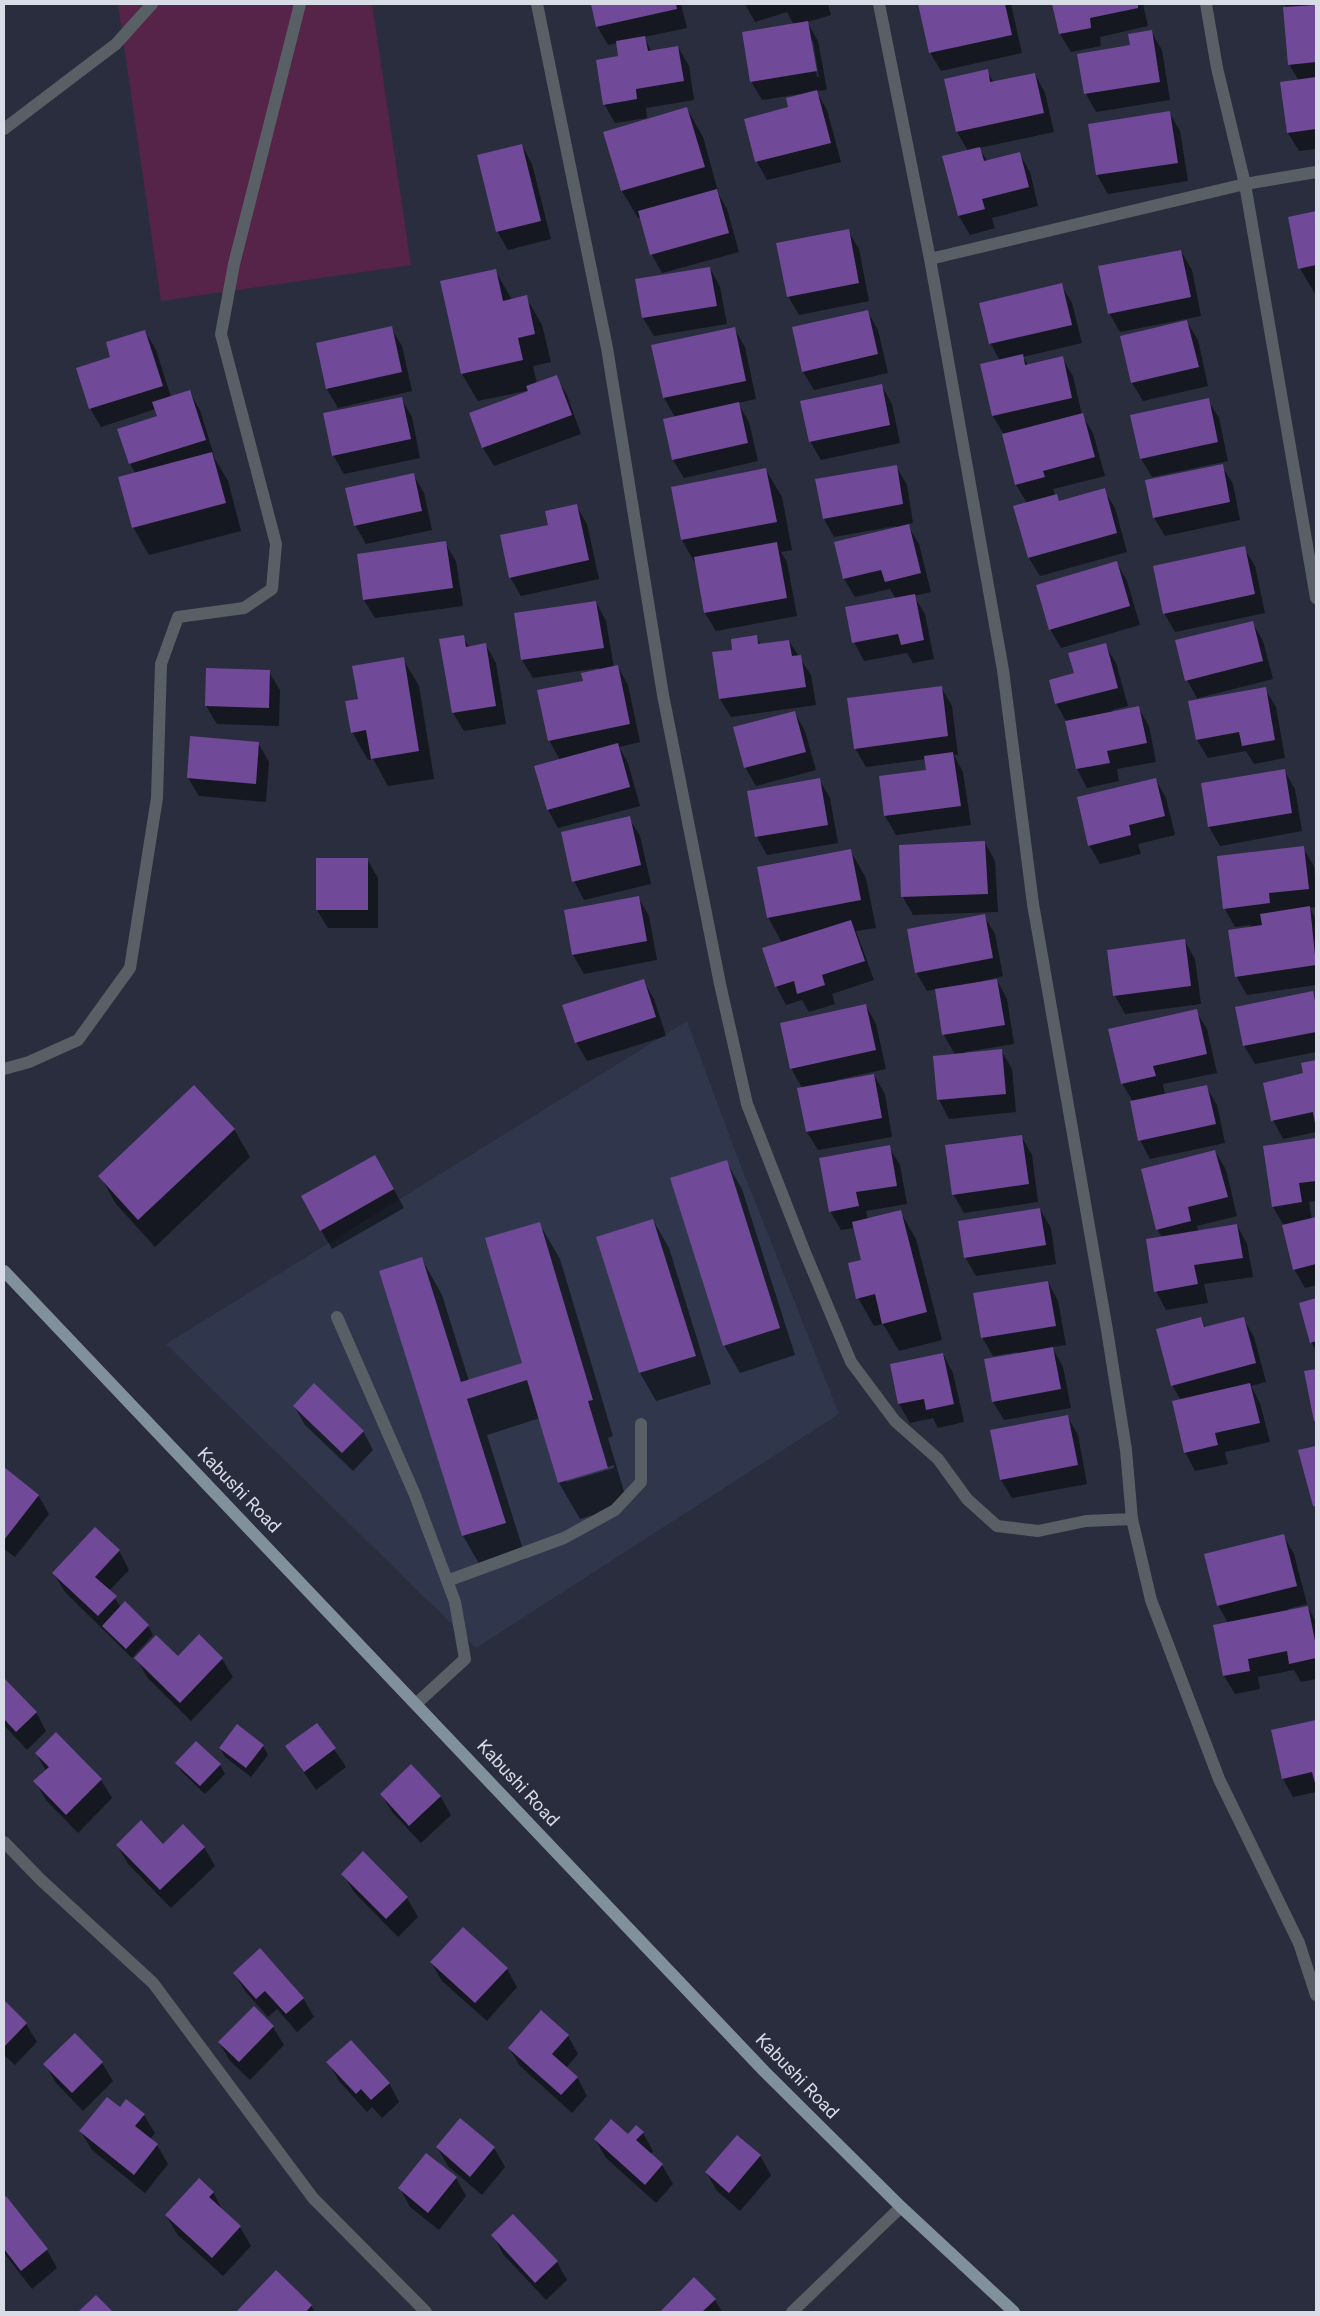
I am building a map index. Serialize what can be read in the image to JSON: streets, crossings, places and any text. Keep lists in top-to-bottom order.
{
  "streets": {
    "main road": ["Kabushi Road"]
  }
}
